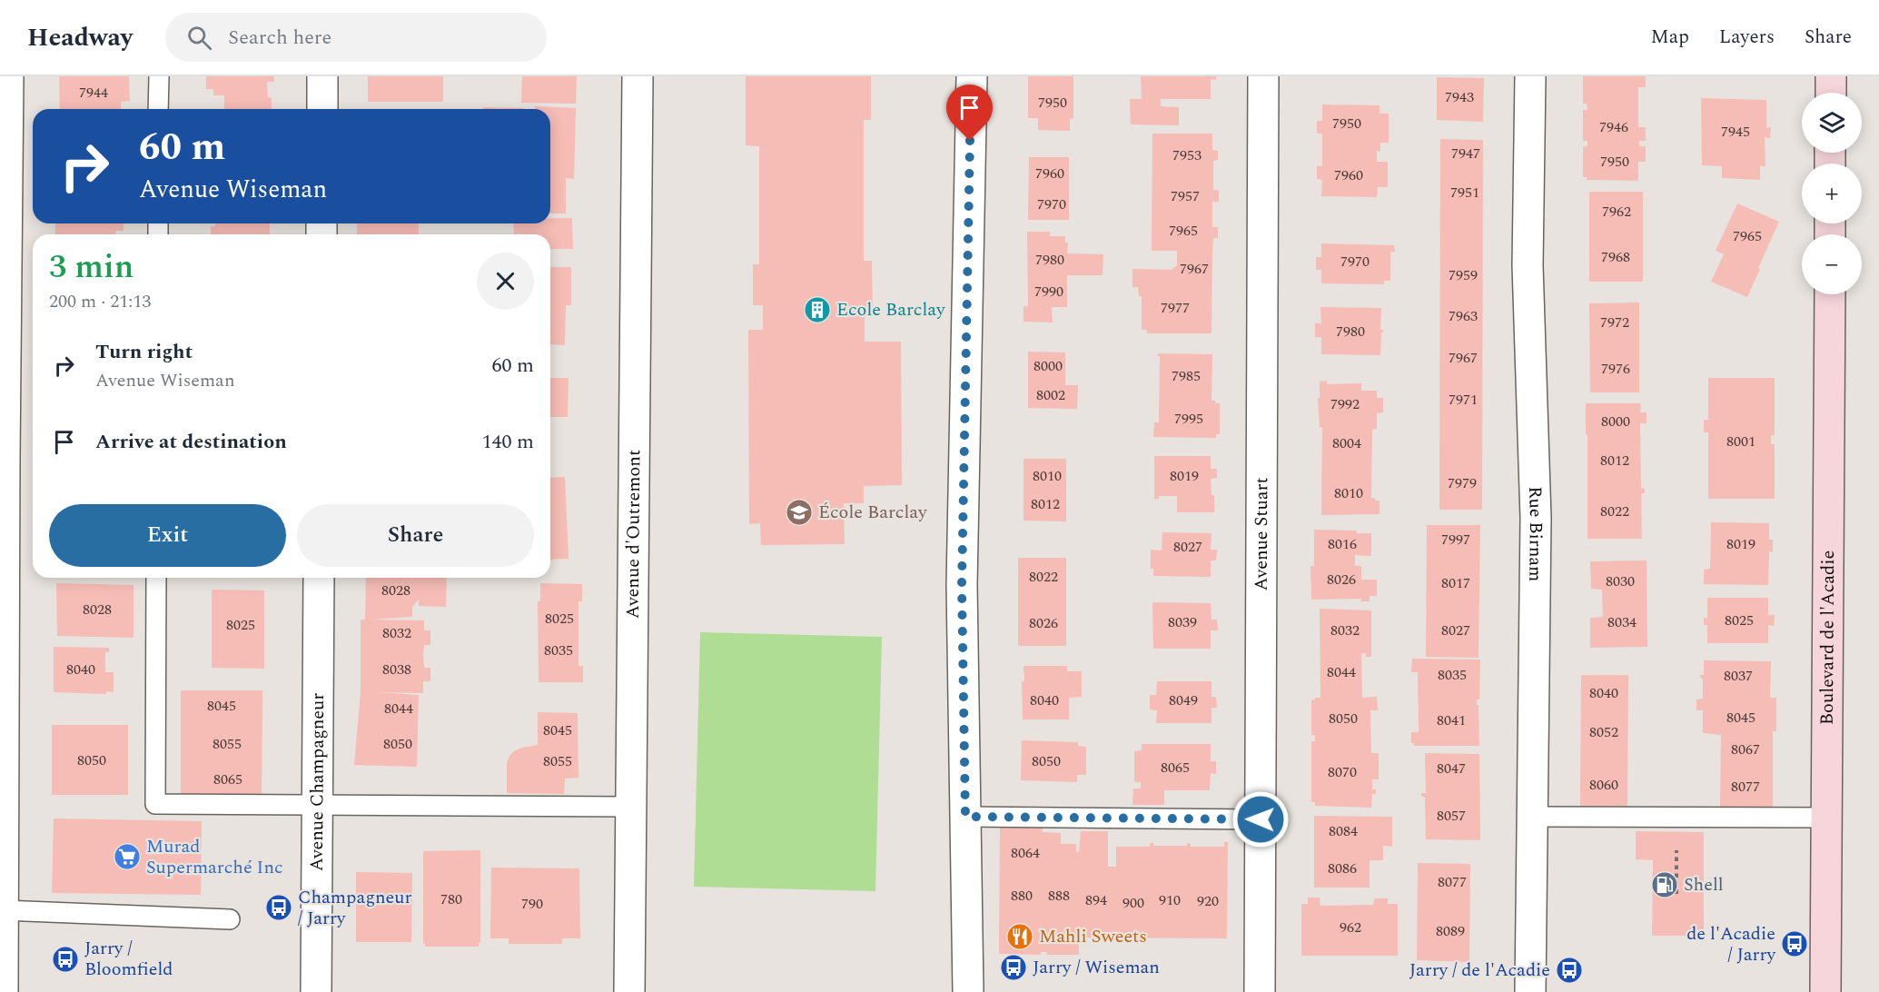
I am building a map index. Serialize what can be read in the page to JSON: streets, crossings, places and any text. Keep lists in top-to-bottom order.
{
  "streets": {
    "main road": ["Boulevard de l'Acadie"],
    "street": [
      "Avenue d'Outremont",
      "Avenue Stuart",
      "Rue Birnam",
      "Avenue Champagneur"
    ]
  },
  "places": {
    "building": ["Ecole Barclay"],
    "school or university": ["École Barclay"],
    "supermarket": ["Murad Supermarché Inc"],
    "fuel station": ["Shell"],
    "bus stop": [
      "Champagneur / Jarry",
      "de l'Acadie / Jarry",
      "Jarry / Bloomfield",
      "Jarry / Wiseman",
      "Jarry / de l'Acadie"
    ],
    "restaurant": ["Mahli Sweets"]
  },
  "house_numbers": [
    "7944",
    "7943",
    "7950",
    "7950",
    "7946",
    "7945",
    "7947",
    "7953",
    "7950",
    "7960",
    "7960",
    "7951",
    "7957",
    "7970",
    "7962",
    "7965",
    "7965",
    "7968",
    "7980",
    "7970",
    "7967",
    "7959",
    "7990",
    "7977",
    "7963",
    "7972",
    "7980",
    "7967",
    "8000",
    "7976",
    "7985",
    "8002",
    "7971",
    "7992",
    "7995",
    "8000",
    "8001",
    "8004",
    "8012",
    "8010",
    "8019",
    "7979",
    "8010",
    "8012",
    "8022",
    "7997",
    "8016",
    "8019",
    "8027",
    "8022",
    "8026",
    "8030",
    "8017",
    "8028",
    "8028",
    "8025",
    "8025",
    "8039",
    "8034",
    "8026",
    "8025",
    "8032",
    "8027",
    "8032",
    "8035",
    "8040",
    "8038",
    "8044",
    "8035",
    "8037",
    "8040",
    "8040",
    "8049",
    "8045",
    "8044",
    "8045",
    "8050",
    "8041",
    "8045",
    "8052",
    "8055",
    "8050",
    "8067",
    "8050",
    "8055",
    "8050",
    "8065",
    "8047",
    "8070",
    "8065",
    "8060",
    "8077",
    "8057",
    "8084",
    "8064",
    "8086",
    "8077",
    "880",
    "888",
    "780",
    "894",
    "910",
    "920",
    "900",
    "790",
    "962",
    "8089"
  ],
  "page": {
    "header": "Headway",
    "search": "Search here",
    "nav": ["Map", "Layers", "Share"],
    "map_buttons": ["+", "−"],
    "turn": ["60 m", "Avenue Wiseman"],
    "heading": ["3 min", "200 m · 21:13"],
    "list": [
      {
        "name": "Turn right",
        "note": "Avenue Wiseman",
        "value": "60 m"
      },
      {
        "name": "Arrive at destination",
        "value": "140 m"
      }
    ],
    "buttons": ["Exit", "Share"]
  }
}
